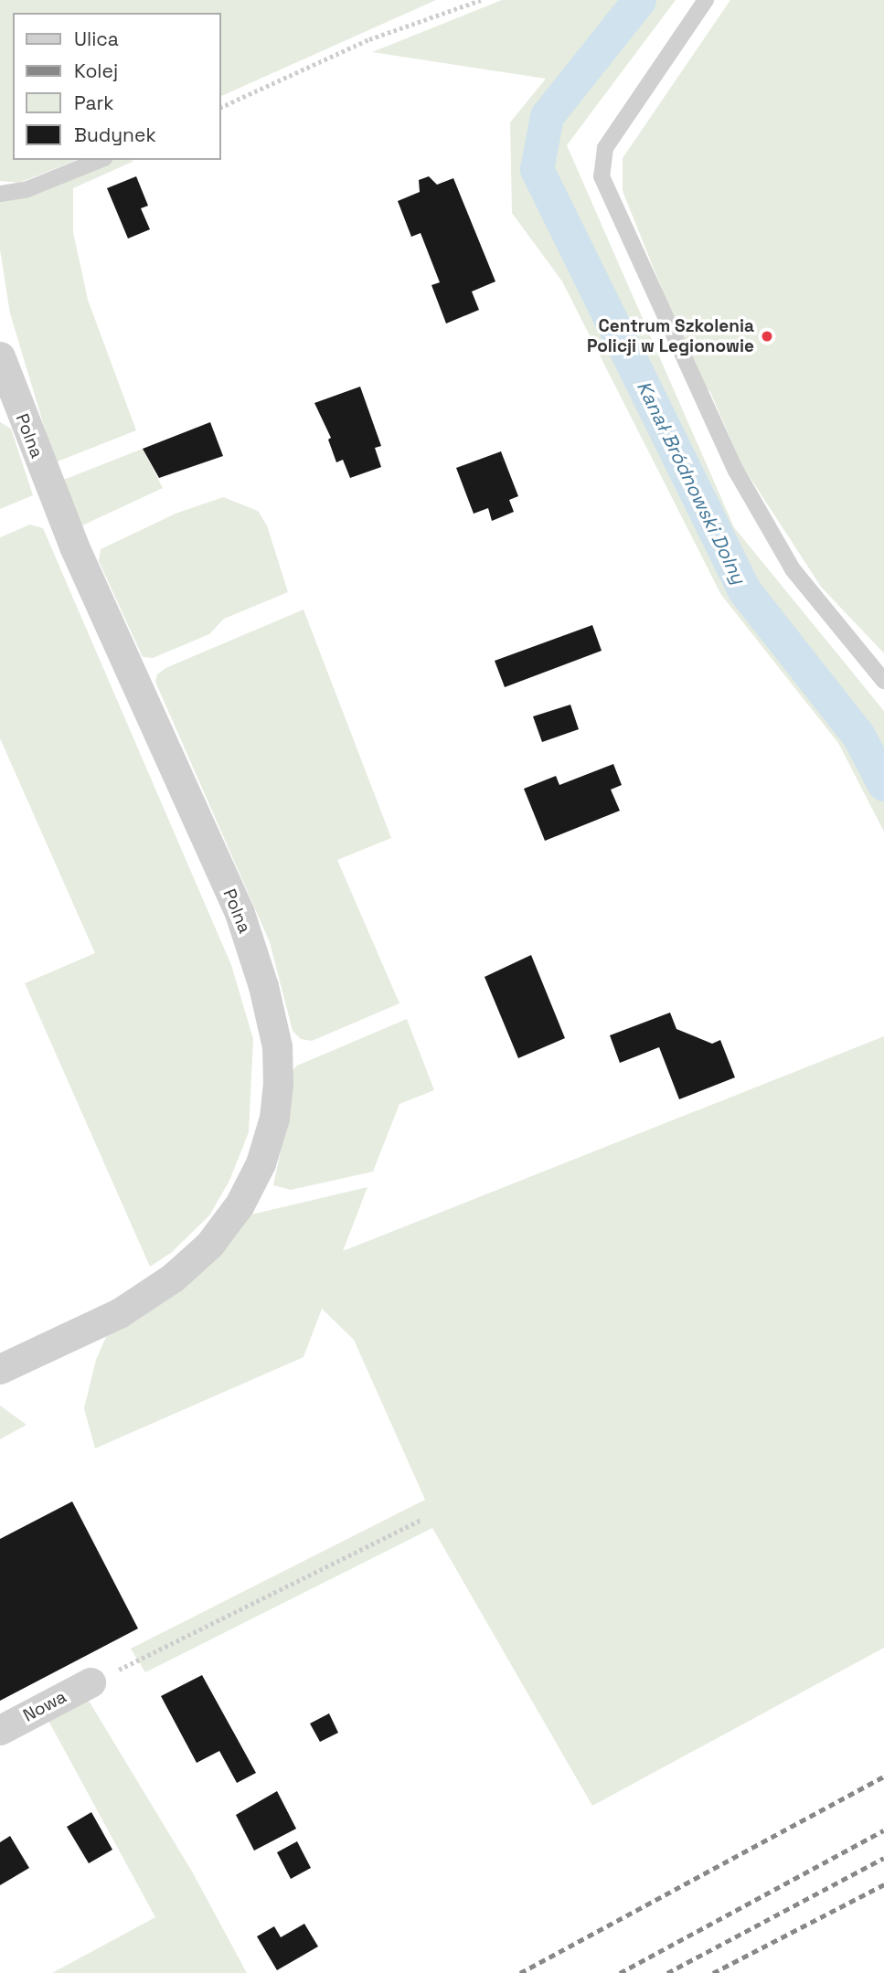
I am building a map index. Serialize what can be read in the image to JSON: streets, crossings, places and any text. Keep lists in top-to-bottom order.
{
  "streets": {
    "street": ["Polna", "Nowa"]
  },
  "water": ["Kanał Bródnowski Dolny"],
  "places": ["Centrum Szkolenia Policji w Legionowie"],
  "legend": [
    "Ulica",
    "Kolej",
    "Park",
    "Budynek"
  ]
}
